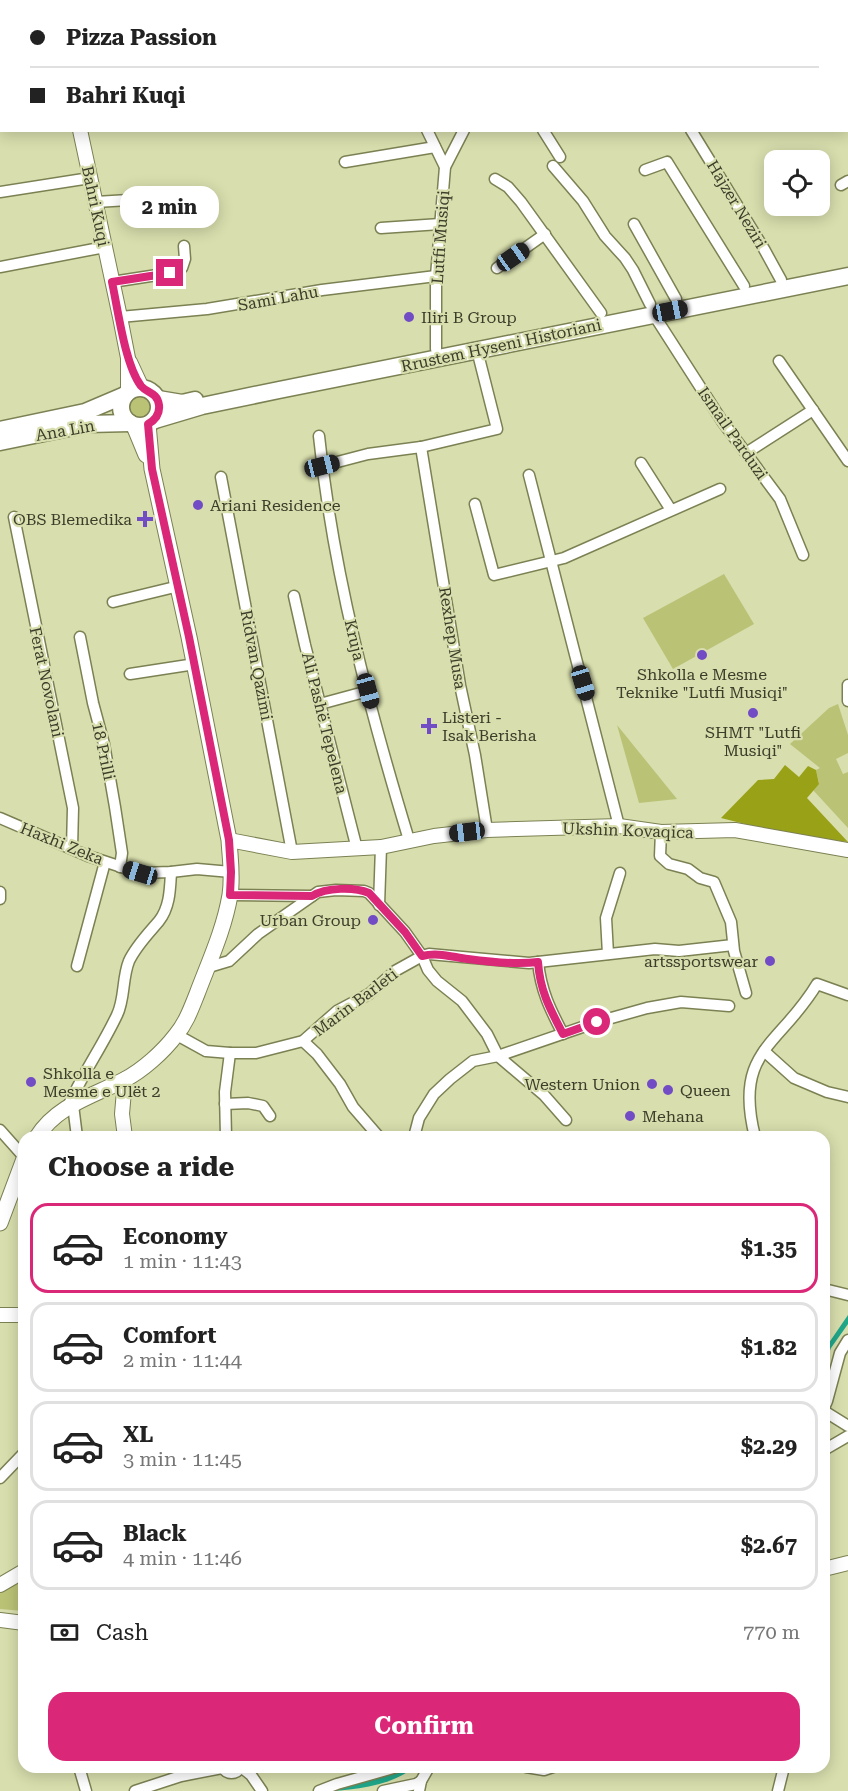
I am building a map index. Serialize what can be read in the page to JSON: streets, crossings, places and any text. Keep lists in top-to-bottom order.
{
  "streets": {
    "main road": ["Rrustem Hyseni Historiani", "Ana Lin"],
    "street": [
      "Hajzer Neziri",
      "Bahri Kuqi",
      "Lutfi Musiqi",
      "Sami Lahu",
      "Ismail Parduzi",
      "Rexhep Musa",
      "Kruja",
      "Ridvan Qazimi",
      "Ferat Novolani",
      "Ali Pashë Tepelena",
      "18 Prilli",
      "Ukshin Kovaqica",
      "Haxhi Zeka",
      "Marin Barleti"
    ]
  },
  "crossings": [
    ["Hajzer Neziri", "Rrustem Hyseni Historiani"],
    ["Bahri Kuqi", "Sami Lahu"],
    ["Bahri Kuqi", "Rrustem Hyseni Historiani"],
    ["Bahri Kuqi", "Ana Lin"],
    ["Lutfi Musiqi", "Sami Lahu"],
    ["Lutfi Musiqi", "Rrustem Hyseni Historiani"],
    ["Rrustem Hyseni Historiani", "Ana Lin"],
    ["Rrustem Hyseni Historiani", "Ismail Parduzi"],
    ["Rexhep Musa", "Ukshin Kovaqica"],
    ["Kruja", "Ukshin Kovaqica"],
    ["Ridvan Qazimi", "Ukshin Kovaqica"],
    ["Ferat Novolani", "Haxhi Zeka"],
    ["Ali Pashë Tepelena", "Ukshin Kovaqica"],
    ["18 Prilli", "Haxhi Zeka"]
  ],
  "places": {
    "other": [
      "Iliri B Group",
      "Ariani Residence",
      "Shkolla e Mesme Teknike \"Lutfi Musiqi\"",
      "SHMT \"Lutfi Musiqi\"",
      "Urban Group",
      "artssportswear",
      "Shkolla e Mesme e Ulët 2",
      "Western Union",
      "Queen",
      "Mehana"
    ],
    "health": ["OBS Blemedika", "Listeri - Isak Berisha"]
  },
  "page": {
    "banner": ["Pizza Passion", "Bahri Kuqi"],
    "bubble": "2 min",
    "heading": "Choose a ride",
    "list": [
      {
        "name": "Economy",
        "note": "1 min · 11:43",
        "value": "$1.35"
      },
      {
        "name": "Comfort",
        "note": "2 min · 11:44",
        "value": "$1.82"
      },
      {
        "name": "XL",
        "note": "3 min · 11:45",
        "value": "$2.29"
      },
      {
        "name": "Black",
        "note": "4 min · 11:46",
        "value": "$2.67"
      }
    ],
    "pay": ["Cash", "770 m"],
    "buttons": "Confirm"
  }
}
